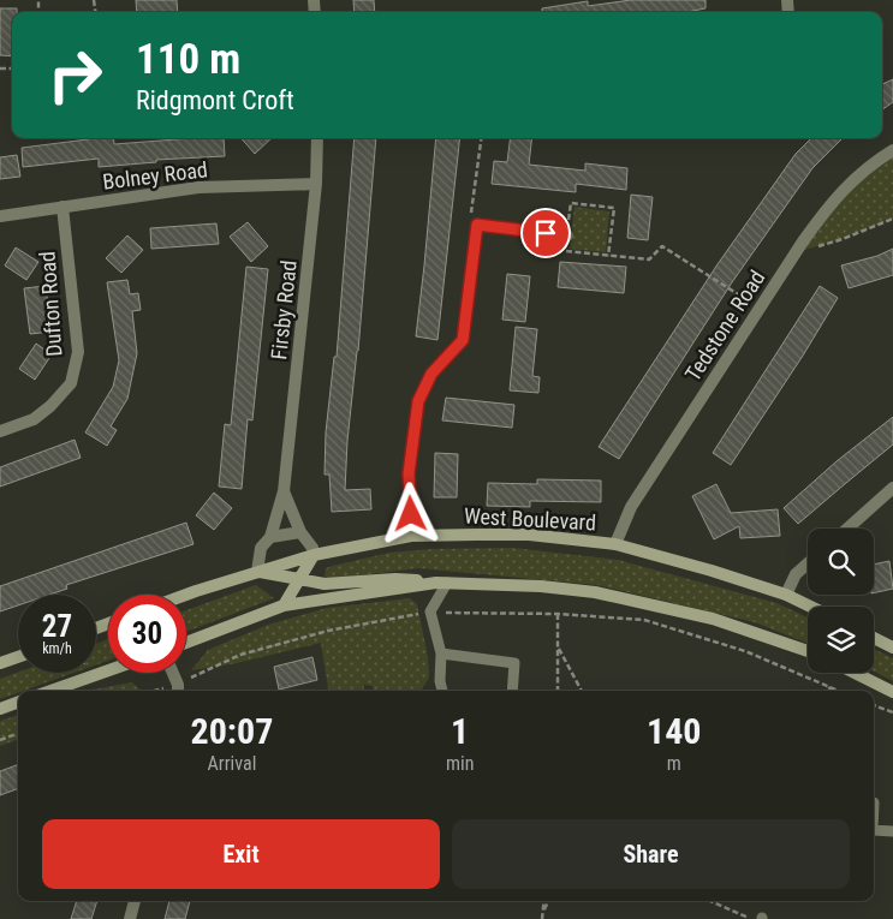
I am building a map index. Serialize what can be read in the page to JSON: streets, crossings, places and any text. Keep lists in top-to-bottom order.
{
  "streets": {
    "main road": ["West Boulevard"],
    "street": [
      "Bolney Road",
      "Dufton Road",
      "Firsby Road",
      "Tedstone Road"
    ]
  },
  "crossings": [
    ["Bolney Road", "Dufton Road"],
    ["Bolney Road", "Firsby Road"],
    ["Firsby Road", "West Boulevard"],
    ["Tedstone Road", "West Boulevard"]
  ],
  "page": {
    "turn": ["110 m", "Ridgmont Croft"],
    "speed": "27 km/h",
    "limit": "30",
    "eta": [
      "20:07",
      "Arrival",
      "1",
      "min",
      "140",
      "m"
    ],
    "buttons": ["Exit", "Share"]
  }
}
